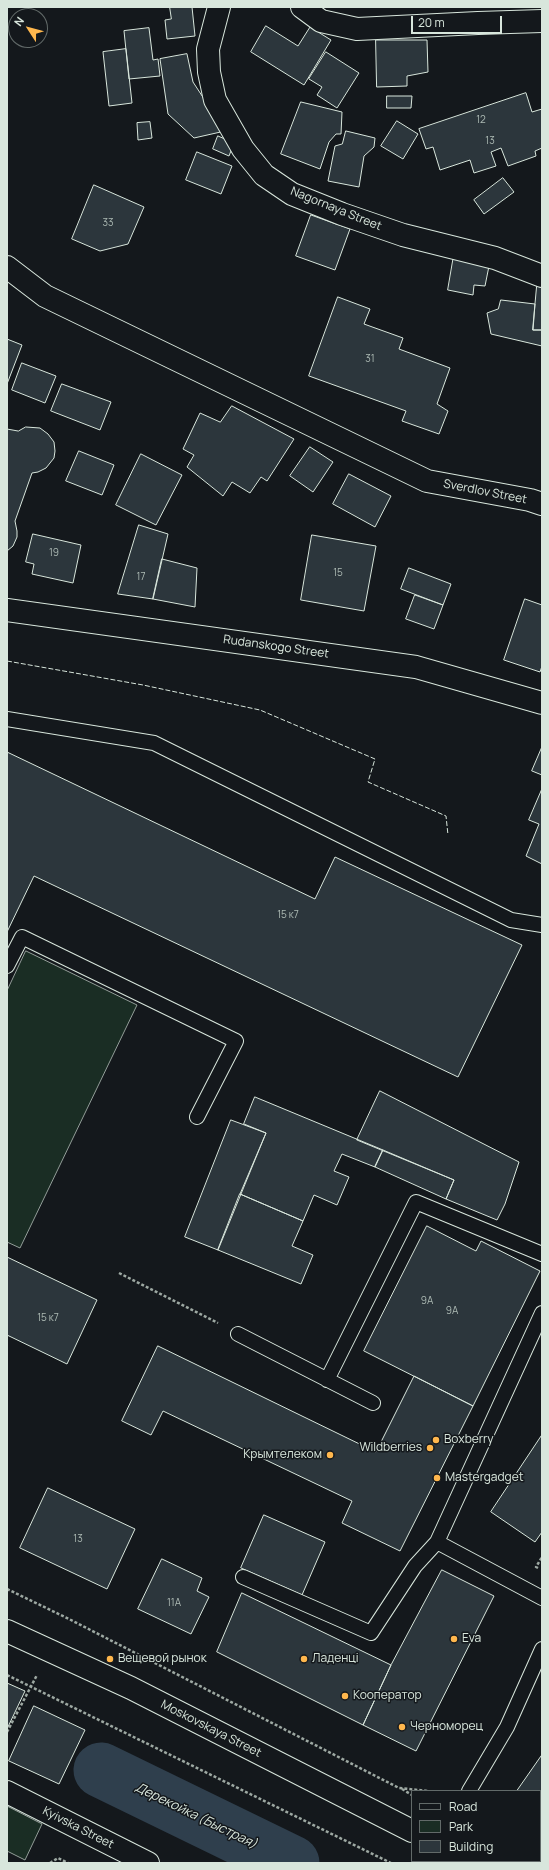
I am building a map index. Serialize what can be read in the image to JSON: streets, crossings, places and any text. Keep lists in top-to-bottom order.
{
  "streets": {
    "street": [
      "Nagornaya Street",
      "Sverdlov Street",
      "Rudanskogo Street",
      "Moskovskaya Street",
      "Kyivska Street"
    ]
  },
  "water": ["Дерекойка (Быстрая)"],
  "places": [
    "Boxberry",
    "Wildberries",
    "Крымтелеком",
    "Mastergadget",
    "Eva",
    "Вещевой рынок",
    "Ладенці",
    "Кооператор",
    "Черноморец"
  ],
  "house_numbers": [
    "12",
    "13",
    "33",
    "31",
    "19",
    "15",
    "17",
    "15 к7",
    "9А",
    "9А",
    "15 к7",
    "13",
    "11А"
  ],
  "legend": ["Road", "Park", "Building"],
  "scale_bar": "20 m",
  "north": "top left"
}
